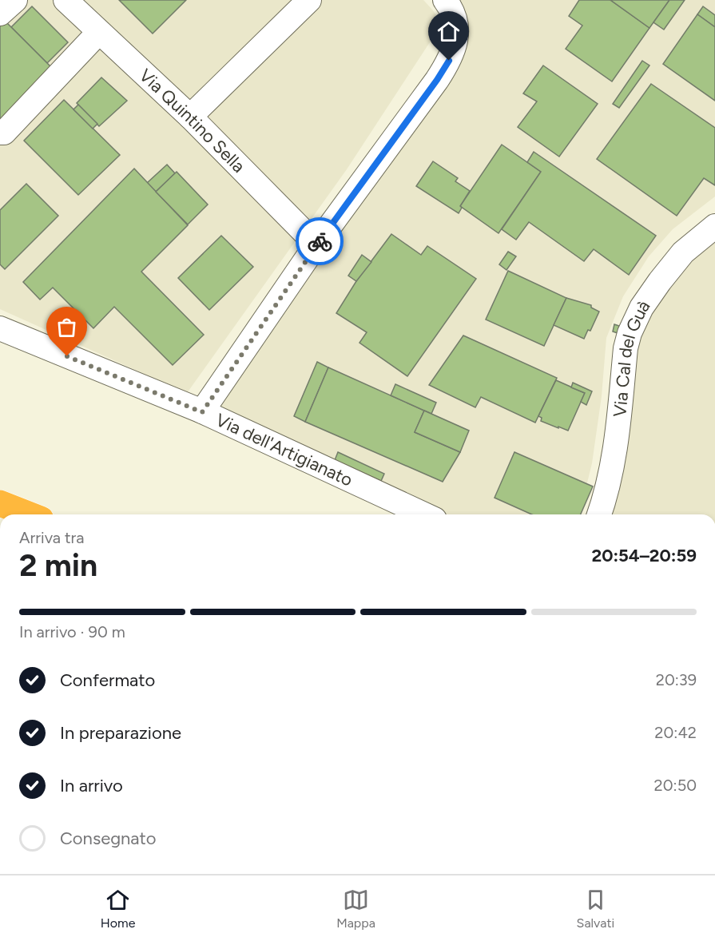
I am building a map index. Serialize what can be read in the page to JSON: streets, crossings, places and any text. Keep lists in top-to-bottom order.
{
  "streets": {
    "street": ["Via Quintino Sella", "Via Cal del Guà", "Via dell'Artigianato"]
  },
  "page": {
    "heading": ["2 min", "Arriva tra", "20:54–20:59"],
    "bar": "In arrivo · 90 m",
    "list": [
      ["Confermato", "20:39"],
      ["In preparazione", "20:42"],
      ["In arrivo", "20:50"],
      "Consegnato"
    ],
    "tabs": ["Home", "Mappa", "Salvati"]
  }
}
